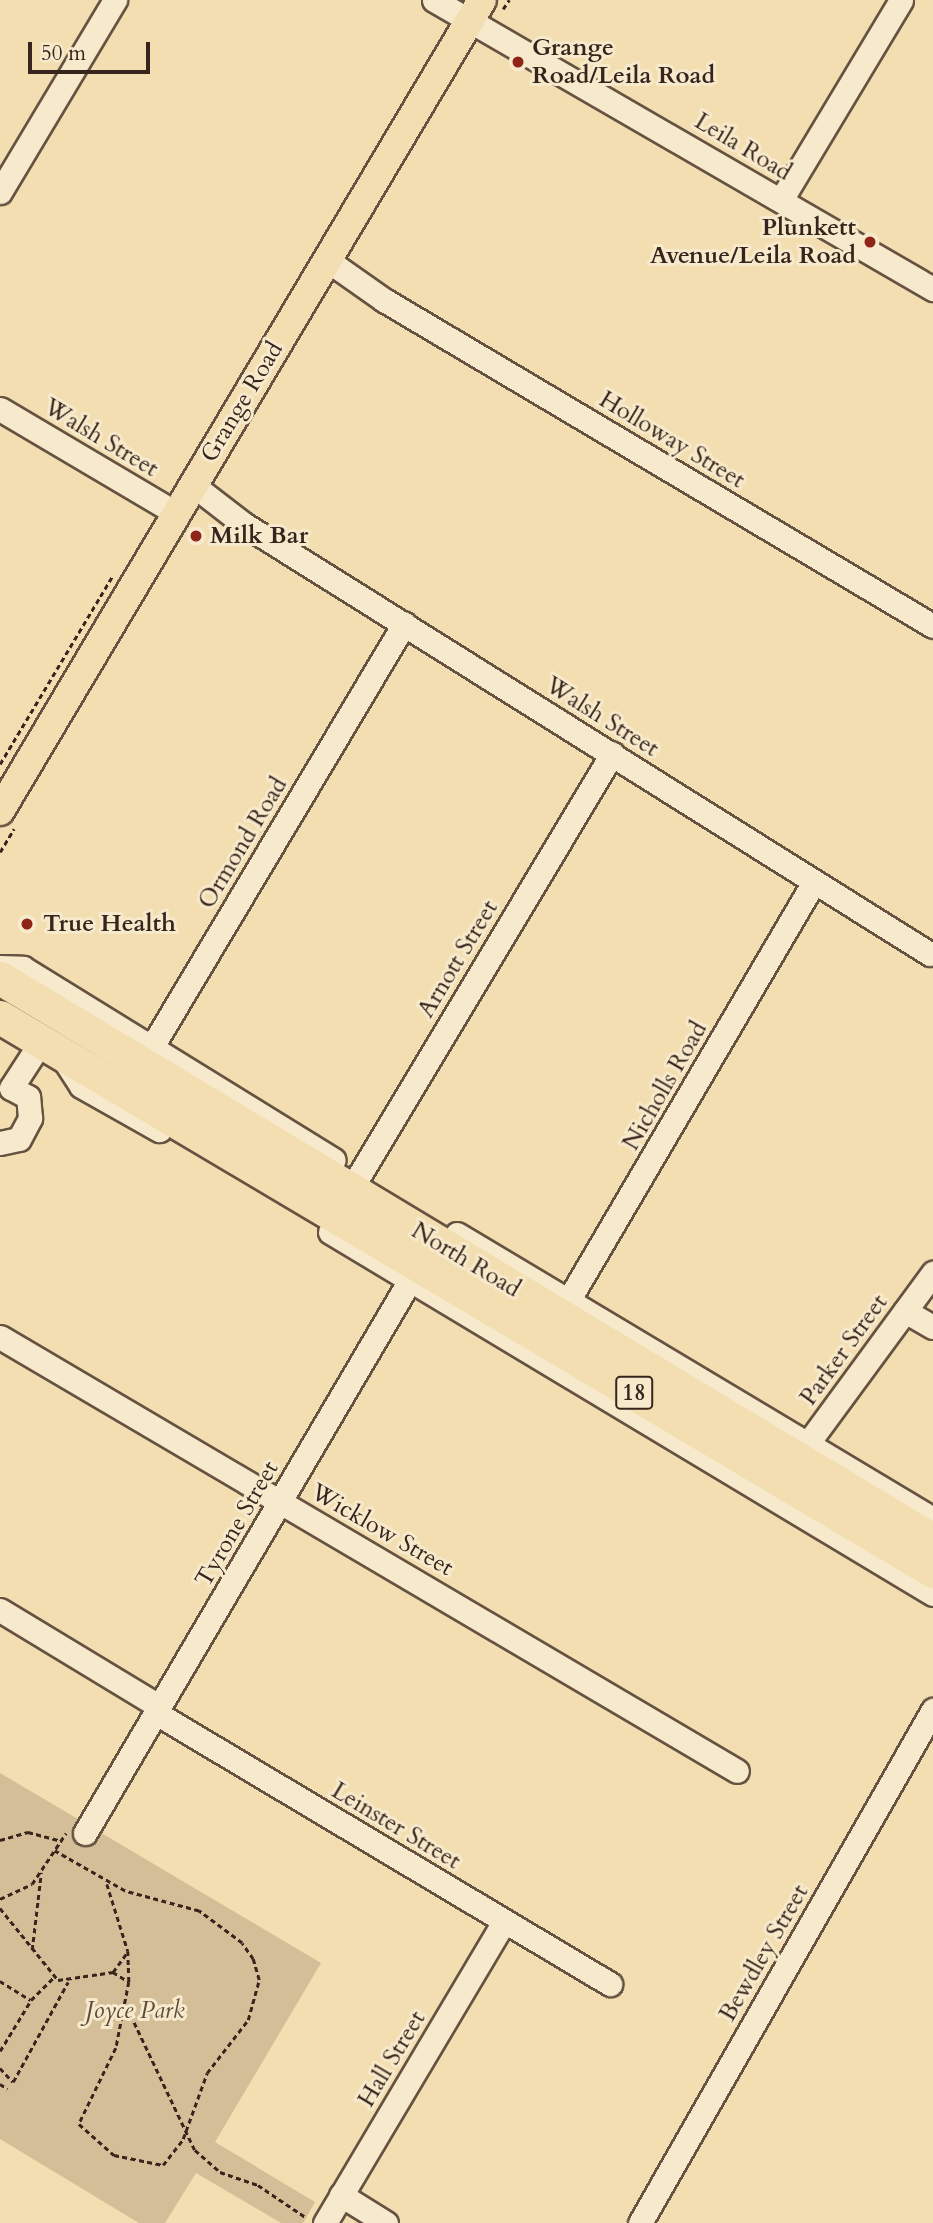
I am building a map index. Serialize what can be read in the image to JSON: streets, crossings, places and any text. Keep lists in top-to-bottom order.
{
  "streets": {
    "highway": ["North Road", "18"],
    "main road": ["Grange Road"],
    "street": [
      "Leila Road",
      "Walsh Street",
      "Holloway Street",
      "Ormond Road",
      "Arnott Street",
      "Nicholls Road",
      "Parker Street",
      "Tyrone Street",
      "Wicklow Street",
      "Leinster Street",
      "Bewdley Street",
      "Hall Street"
    ]
  },
  "crossings": [
    ["Leila Road", "Grange Road"],
    ["Grange Road", "Walsh Street"],
    ["Grange Road", "Holloway Street"],
    ["Walsh Street", "Ormond Road"],
    ["Walsh Street", "Arnott Street"],
    ["Walsh Street", "Nicholls Road"],
    ["Ormond Road", "North Road"],
    ["Arnott Street", "North Road"],
    ["Nicholls Road", "North Road"],
    ["North Road", "Parker Street"],
    ["North Road", "Tyrone Street"],
    ["Tyrone Street", "Wicklow Street"],
    ["Tyrone Street", "Leinster Street"],
    ["Leinster Street", "Hall Street"]
  ],
  "parks": ["Joyce Park"],
  "places": [
    "Grange Road/Leila Road",
    "Plunkett Avenue/Leila Road",
    "Milk Bar",
    "True Health"
  ],
  "scale_bar": "50 m"
}
